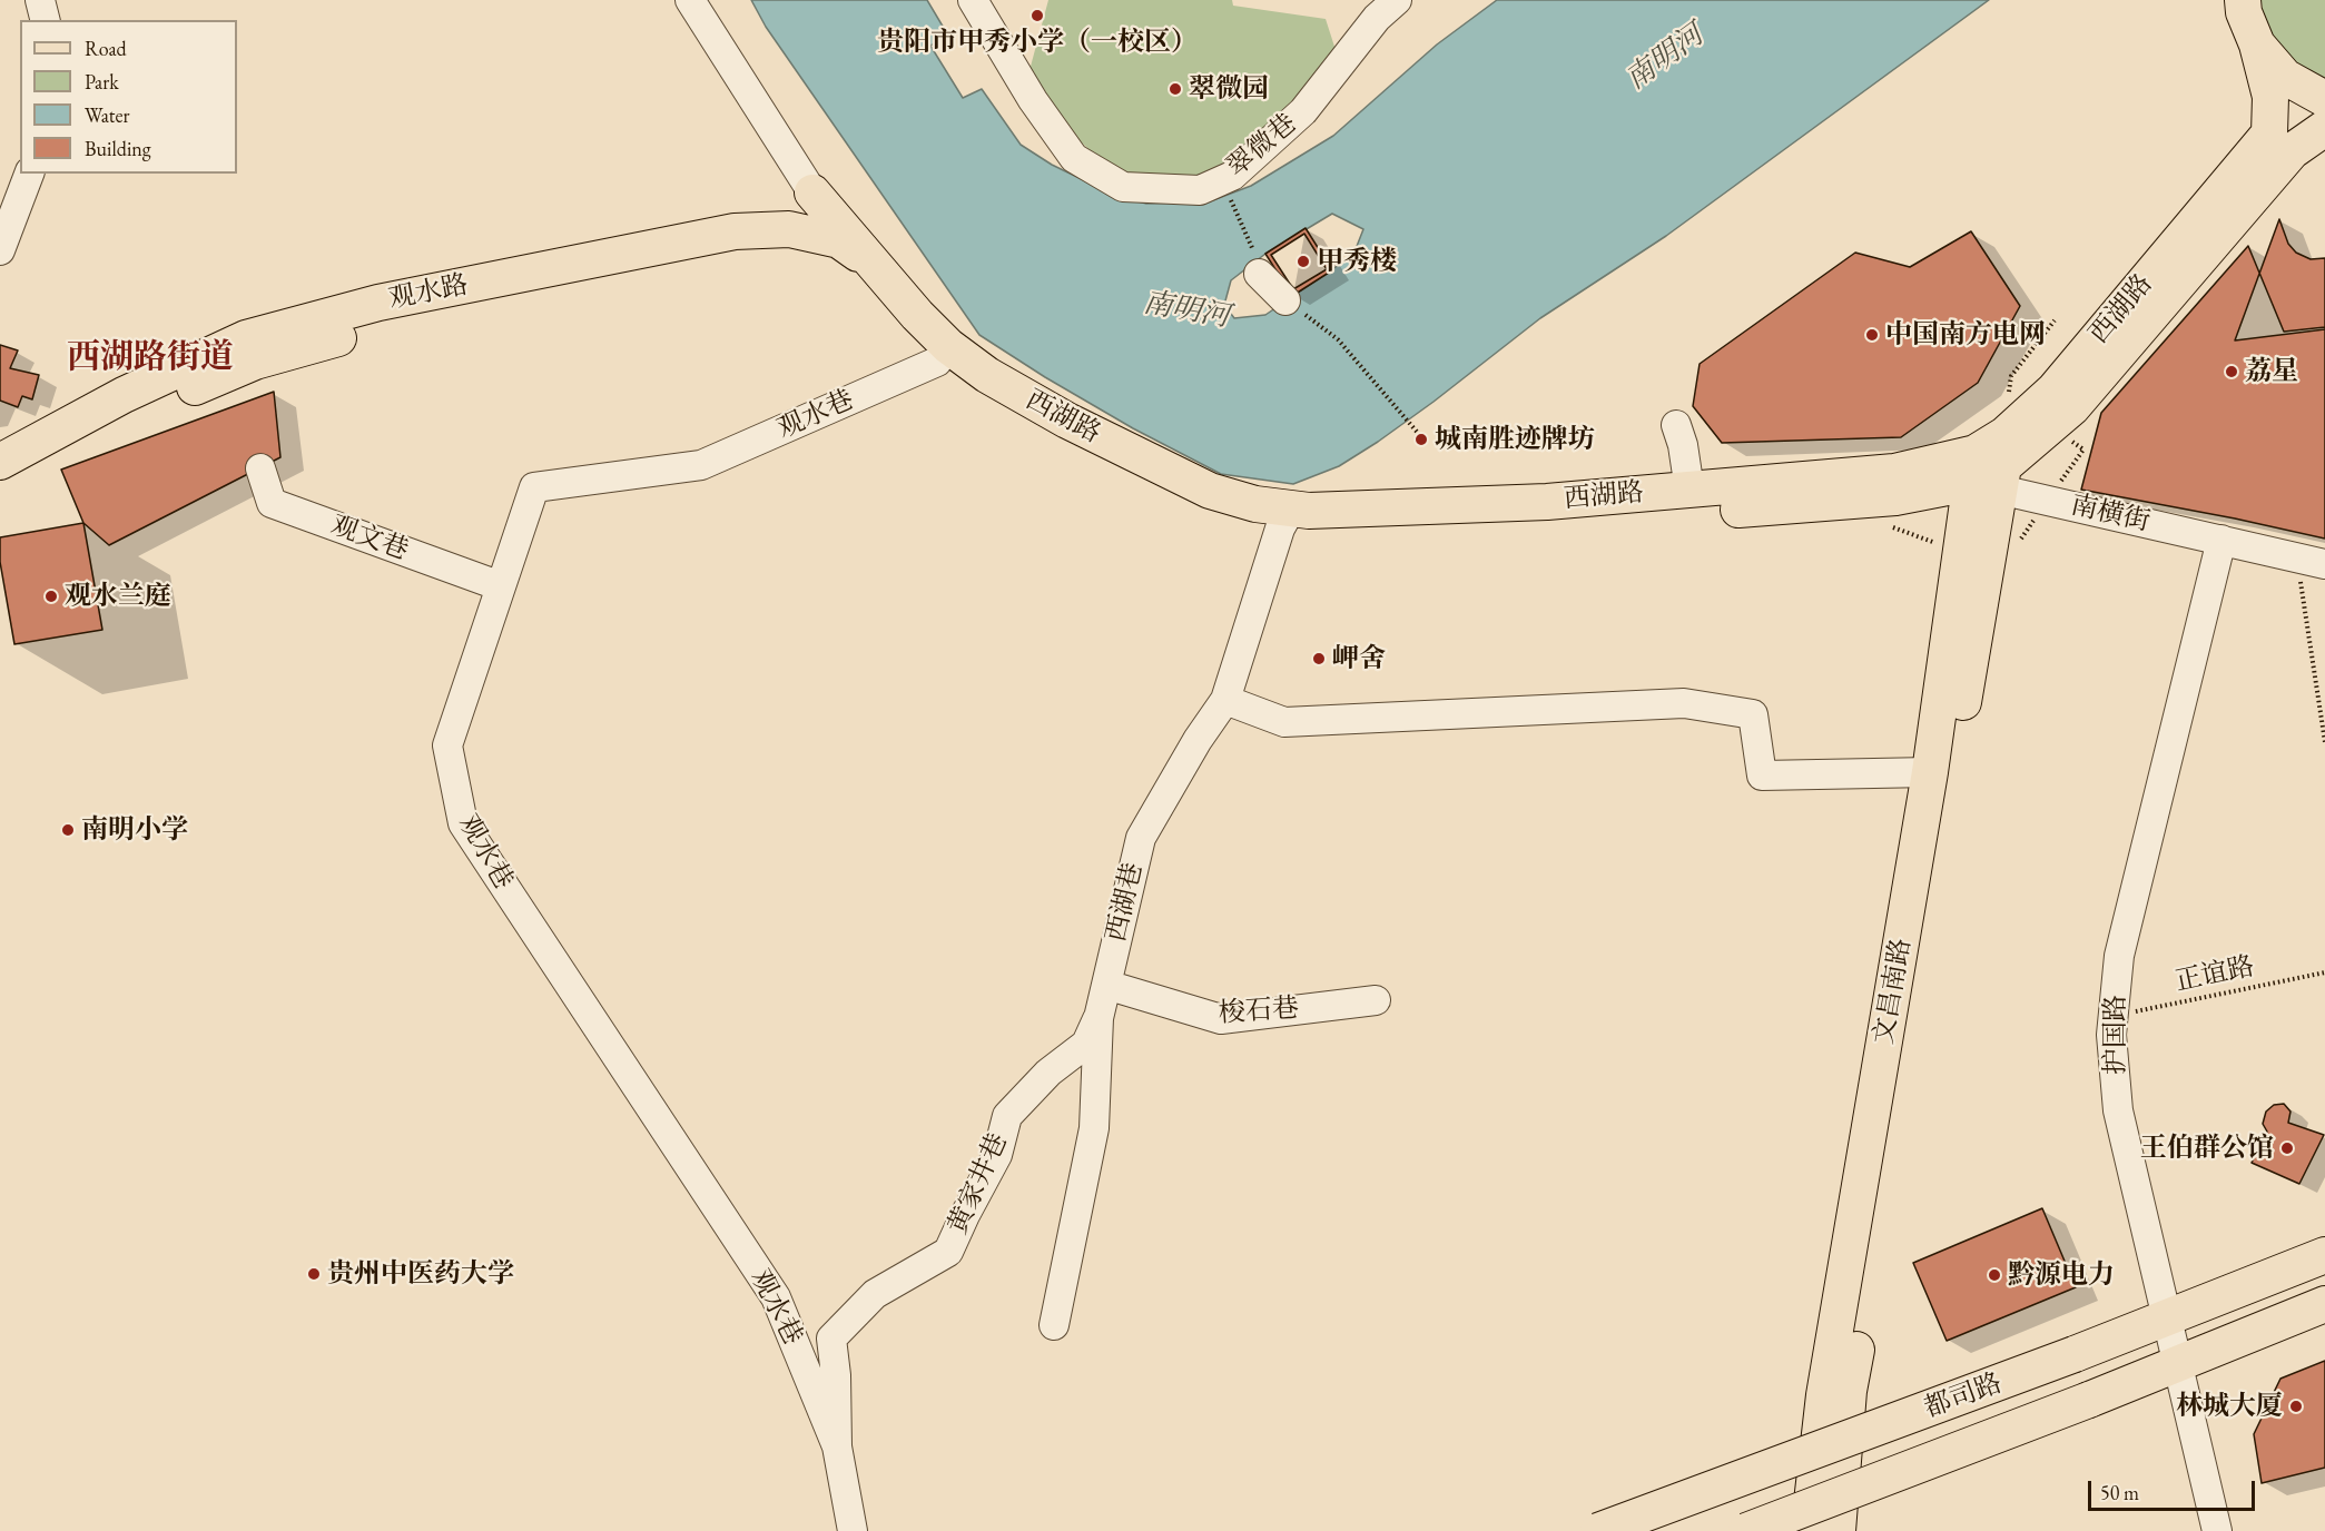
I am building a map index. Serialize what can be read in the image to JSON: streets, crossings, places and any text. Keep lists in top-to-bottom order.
{
  "streets": {
    "main road": [
      "观水路",
      "西湖路",
      "文昌南路",
      "都司路"
    ],
    "street": [
      "翠微巷",
      "观水巷",
      "南横街",
      "观文巷",
      "西湖巷",
      "梭石巷",
      "护国路",
      "黄家井巷"
    ],
    "path": ["正谊路"]
  },
  "crossings": [
    ["观水路", "西湖路"],
    ["西湖路", "观水巷"],
    ["西湖路", "南横街"],
    ["西湖路", "西湖巷"],
    ["西湖路", "文昌南路"],
    ["观水巷", "观文巷"],
    ["观水巷", "黄家井巷"],
    ["南横街", "文昌南路"],
    ["南横街", "护国路"],
    ["西湖巷", "梭石巷"],
    ["西湖巷", "黄家井巷"],
    ["正谊路", "护国路"],
    ["护国路", "都司路"]
  ],
  "districts": ["西湖路街道"],
  "water": ["南明河"],
  "places": [
    "贵阳市甲秀小学（一校区）",
    "翠微园",
    "甲秀楼",
    "中国南方电网",
    "荔星",
    "城南胜迹牌坊",
    "观水兰庭",
    "岬舍",
    "南明小学",
    "王伯群公馆",
    "贵州中医药大学",
    "黔源电力",
    "林城大厦"
  ],
  "legend": [
    "Road",
    "Park",
    "Water",
    "Building"
  ],
  "scale_bar": "50 m"
}
